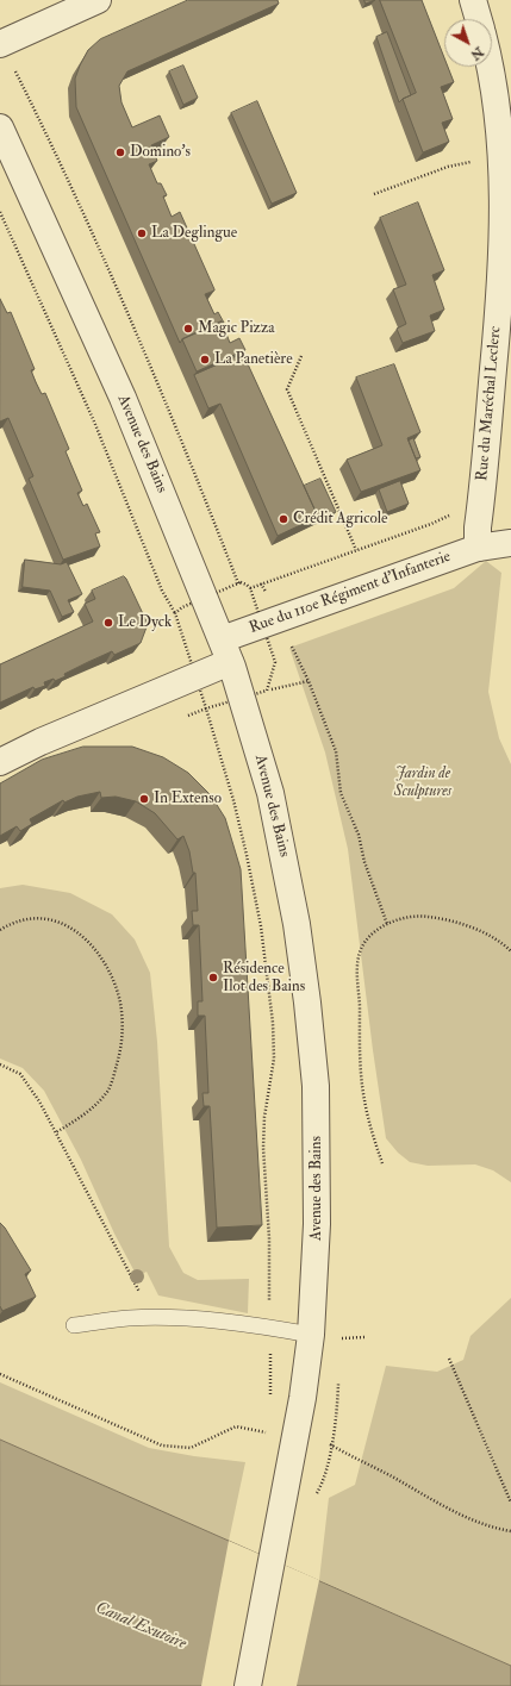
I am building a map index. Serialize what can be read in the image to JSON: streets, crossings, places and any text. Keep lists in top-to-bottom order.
{
  "streets": {
    "street": ["Rue du Maréchal Leclerc", "Avenue des Bains", "Rue du 110e Régiment d'Infanterie"]
  },
  "crossings": [
    ["Rue du Maréchal Leclerc", "Rue du 110e Régiment d'Infanterie"],
    ["Avenue des Bains", "Rue du 110e Régiment d'Infanterie"]
  ],
  "water": ["Canal Exutoire"],
  "parks": ["Jardin de Sculptures"],
  "places": [
    "Domino's",
    "La Deglingue",
    "Magic Pizza",
    "La Panetière",
    "Crédit Agricole",
    "Le Dyck",
    "In Extenso",
    "Résidence Ilot des Bains"
  ],
  "north": "bottom right"
}
